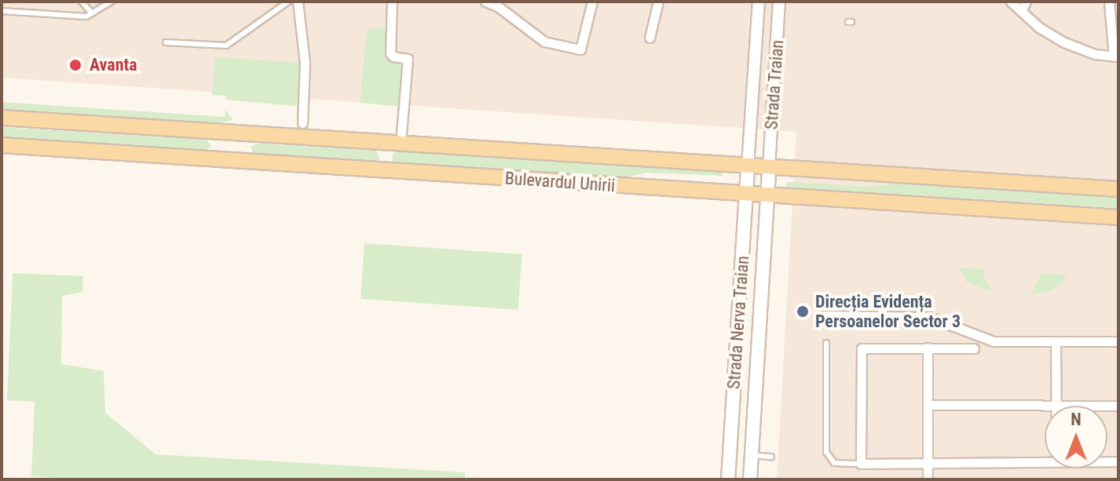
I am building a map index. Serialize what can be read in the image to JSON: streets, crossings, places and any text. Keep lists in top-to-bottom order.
{
  "streets": {
    "main road": ["Bulevardul Unirii", "Strada Nerva Traian"],
    "street": ["Strada Traian"]
  },
  "crossings": [
    ["Strada Traian", "Bulevardul Unirii"],
    ["Strada Traian", "Strada Nerva Traian"],
    ["Bulevardul Unirii", "Strada Nerva Traian"]
  ],
  "places": ["Avanta", "Direcția Evidența Persoanelor Sector 3"],
  "north": "top"
}
